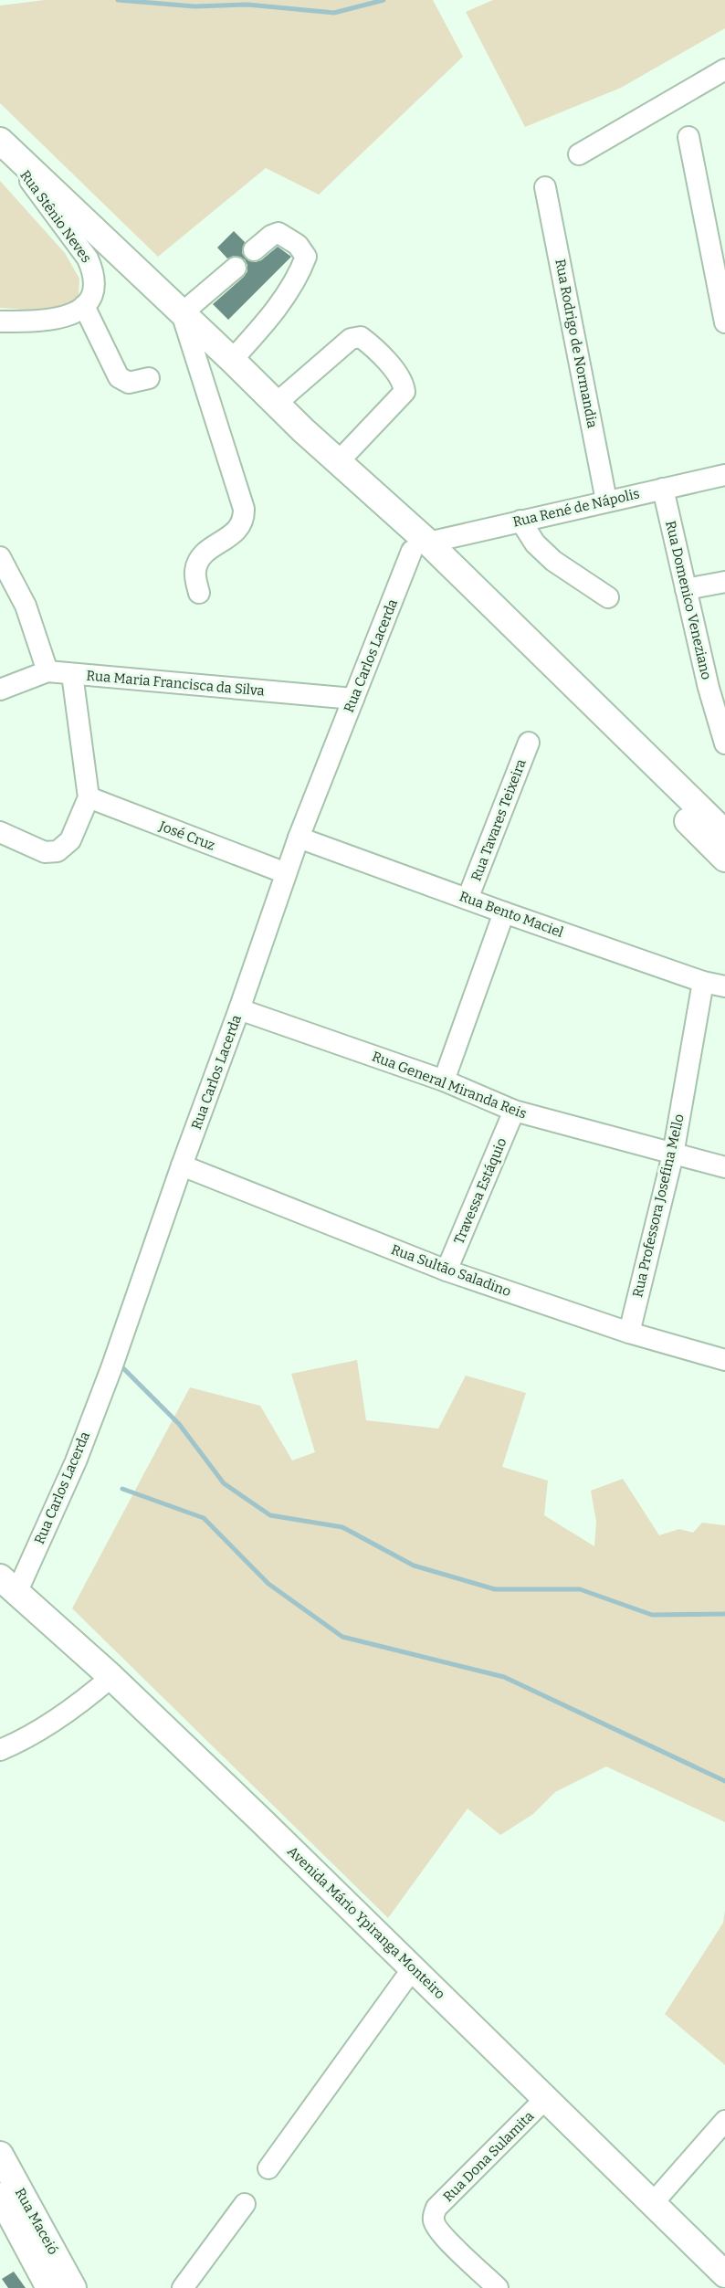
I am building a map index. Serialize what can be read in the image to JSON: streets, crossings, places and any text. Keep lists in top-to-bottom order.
{
  "streets": {
    "main road": ["Avenida Mário Ypiranga Monteiro", "Rua Maceió"],
    "street": [
      "Rua Stênio Neves",
      "Rua Rodrigo de Normandia",
      "Rua René de Nápolis",
      "Rua Domenico Veneziano",
      "Rua Carlos Lacerda",
      "Rua Maria Francisca da Silva",
      "Rua Tavares Teixeira",
      "José Cruz",
      "Rua Bento Maciel",
      "Rua General Miranda Reis",
      "Travessa Estáquio",
      "Rua Professora Josefina Mello",
      "Rua Sultão Saladino",
      "Rua Dona Sulamita"
    ]
  },
  "crossings": [
    ["Rua Rodrigo de Normandia", "Rua René de Nápolis"],
    ["Rua René de Nápolis", "Rua Domenico Veneziano"],
    ["Rua René de Nápolis", "Rua Carlos Lacerda"],
    ["Rua Carlos Lacerda", "Rua Maria Francisca da Silva"],
    ["Rua Carlos Lacerda", "José Cruz"],
    ["Rua Carlos Lacerda", "Rua Bento Maciel"],
    ["Rua Carlos Lacerda", "Rua General Miranda Reis"],
    ["Rua Carlos Lacerda", "Rua Sultão Saladino"],
    ["Rua Carlos Lacerda", "Avenida Mário Ypiranga Monteiro"],
    ["Rua Tavares Teixeira", "Rua Bento Maciel"],
    ["Rua Bento Maciel", "Rua Professora Josefina Mello"],
    ["Rua General Miranda Reis", "Travessa Estáquio"],
    ["Rua General Miranda Reis", "Rua Professora Josefina Mello"],
    ["Travessa Estáquio", "Rua Sultão Saladino"],
    ["Rua Professora Josefina Mello", "Rua Sultão Saladino"],
    ["Avenida Mário Ypiranga Monteiro", "Rua Dona Sulamita"]
  ]
}
